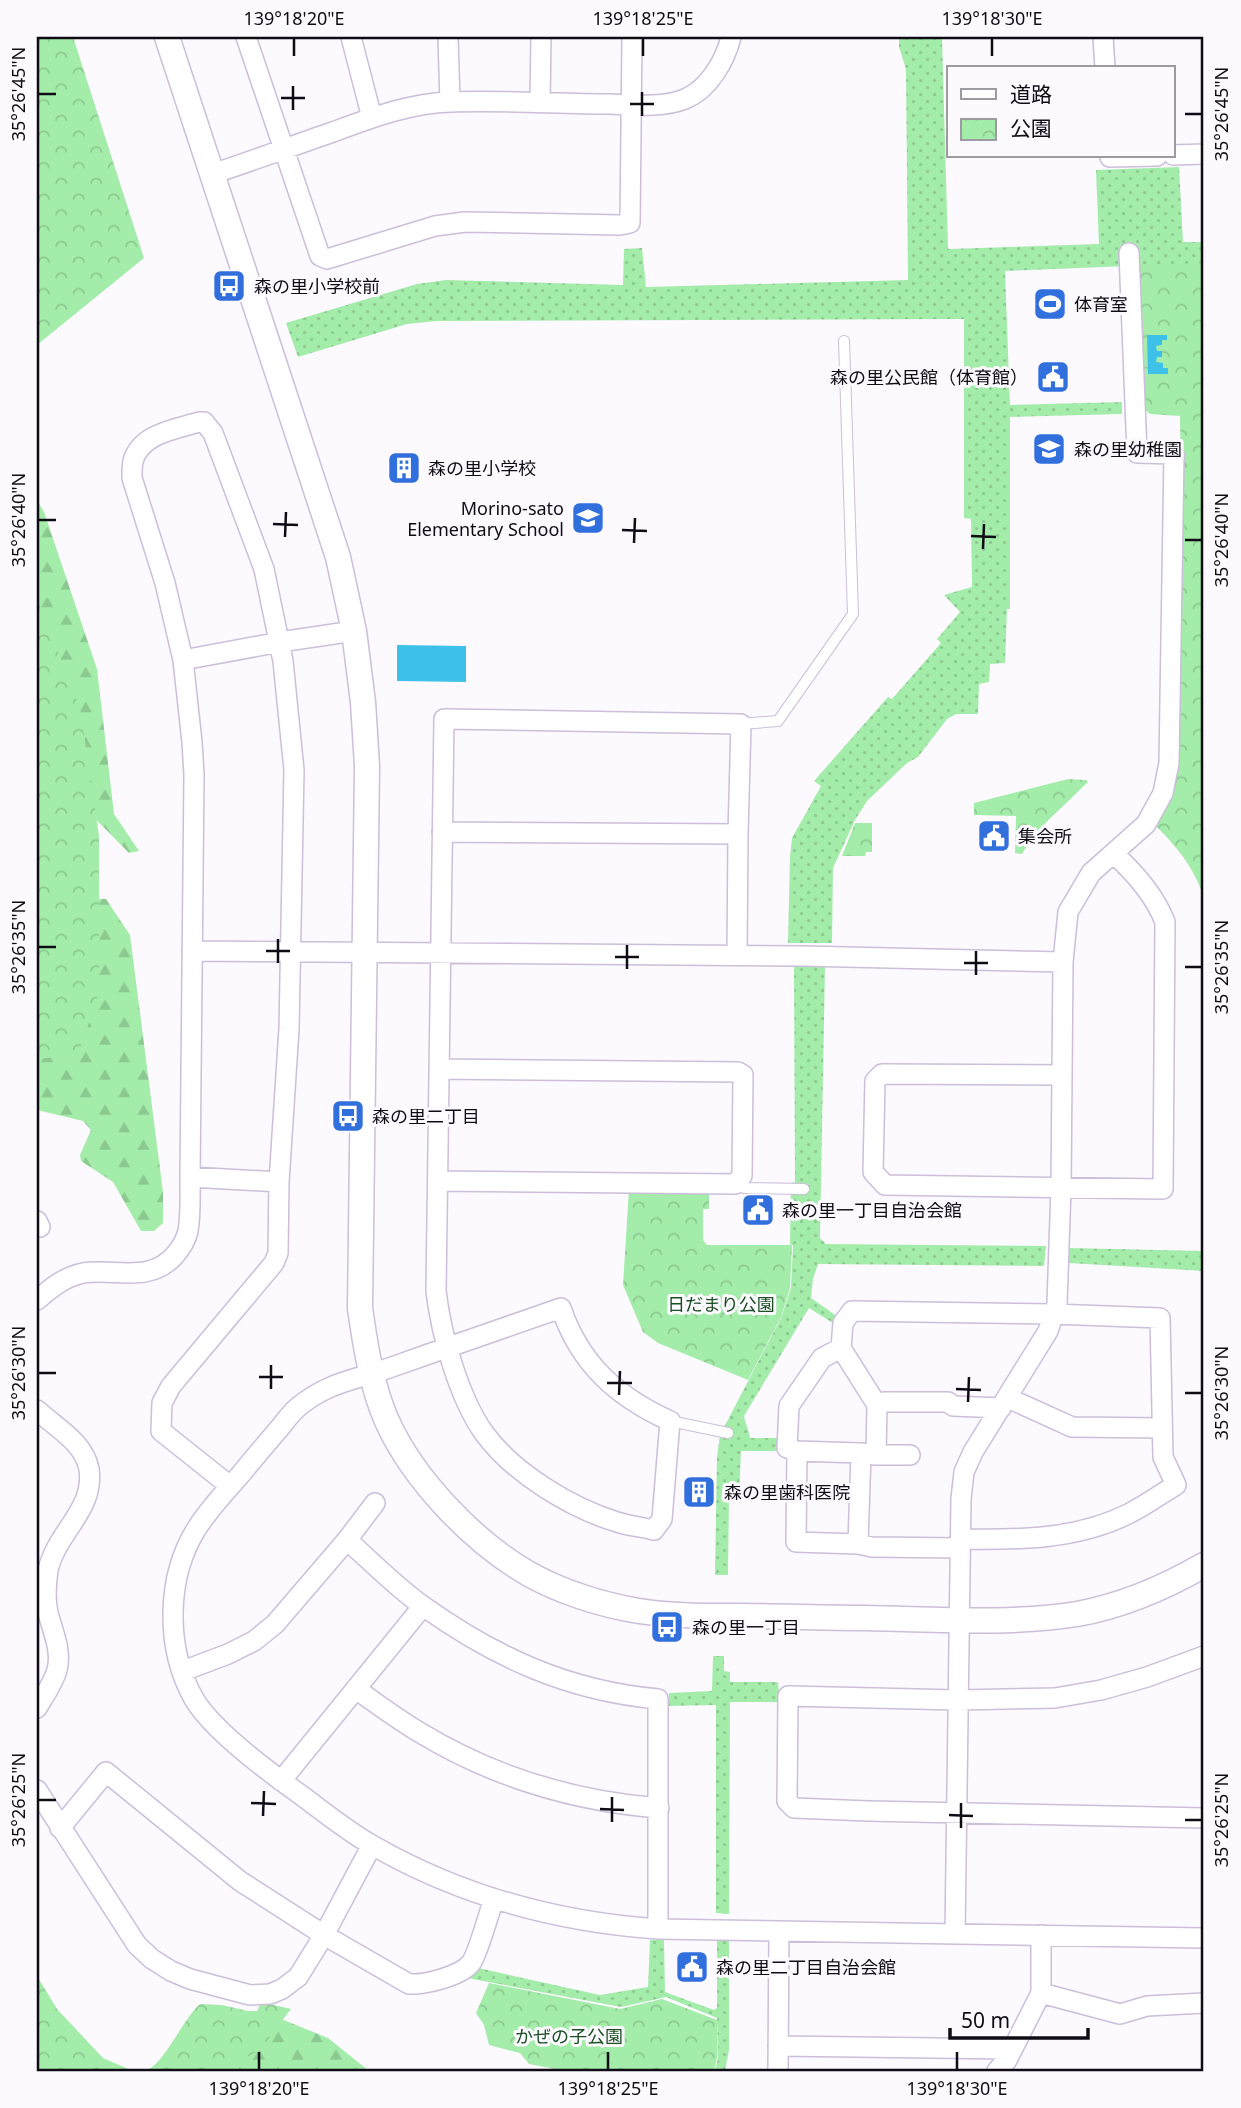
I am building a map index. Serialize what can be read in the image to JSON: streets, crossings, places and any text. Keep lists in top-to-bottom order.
{
  "parks": ["日だまり公園", "かぜの子公園"],
  "places": {
    "bus stop": ["森の里小学校前", "森の里二丁目", "森の里一丁目"],
    "sports": ["体育室"],
    "public building": [
      "森の里公民館（体育館）",
      "集会所",
      "森の里一丁目自治会館",
      "森の里二丁目自治会館"
    ],
    "school or university": ["森の里幼稚園", "Morino-sato Elementary School"],
    "building": ["森の里小学校", "森の里歯科医院"]
  },
  "legend": ["道路", "公園"],
  "scale_bar": "50 m",
  "coordinates": [
    "139°18'20\"E",
    "139°18'25\"E",
    "139°18'30\"E",
    "35°26'45\"N",
    "35°26'40\"N",
    "35°26'35\"N",
    "35°26'30\"N",
    "35°26'25\"N"
  ]
}
